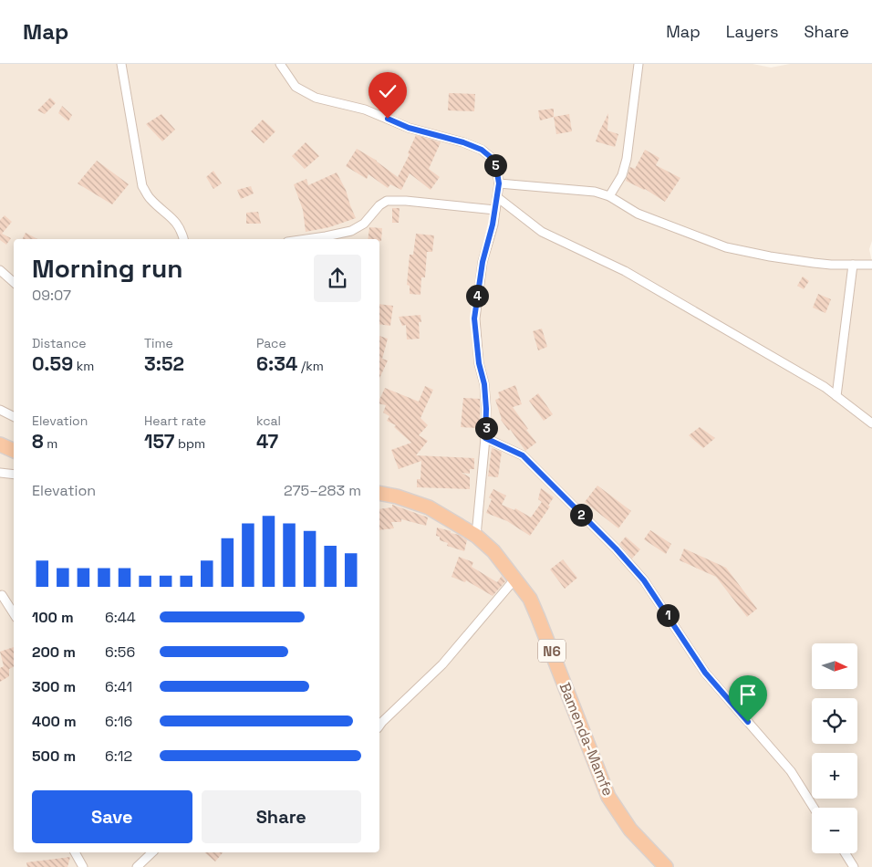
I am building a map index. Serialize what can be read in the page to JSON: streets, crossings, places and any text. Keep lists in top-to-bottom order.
{
  "streets": {
    "highway": ["N6", "Bamenda-Mamfe"]
  },
  "north": "right",
  "page": {
    "header": "Map",
    "nav": ["Map", "Layers", "Share"],
    "pins": [
      "5",
      "4",
      "3",
      "2",
      "1"
    ],
    "heading": ["Morning run", "09:07"],
    "stats": [
      ["Distance", "0.59 km"],
      ["Time", "3:52"],
      ["Pace", "6:34 /km"],
      ["Elevation", "8 m"],
      ["Heart rate", "157 bpm"],
      ["kcal", "47"]
    ],
    "chart": ["Elevation", "275–283 m"],
    "list": [
      {
        "name": "100 m",
        "note": "6:44"
      },
      {
        "name": "200 m",
        "note": "6:56"
      },
      {
        "name": "300 m",
        "note": "6:41"
      },
      {
        "name": "400 m",
        "note": "6:16"
      },
      {
        "name": "500 m",
        "note": "6:12"
      }
    ],
    "map_buttons": ["+", "−"],
    "buttons": ["Save", "Share"]
  }
}
